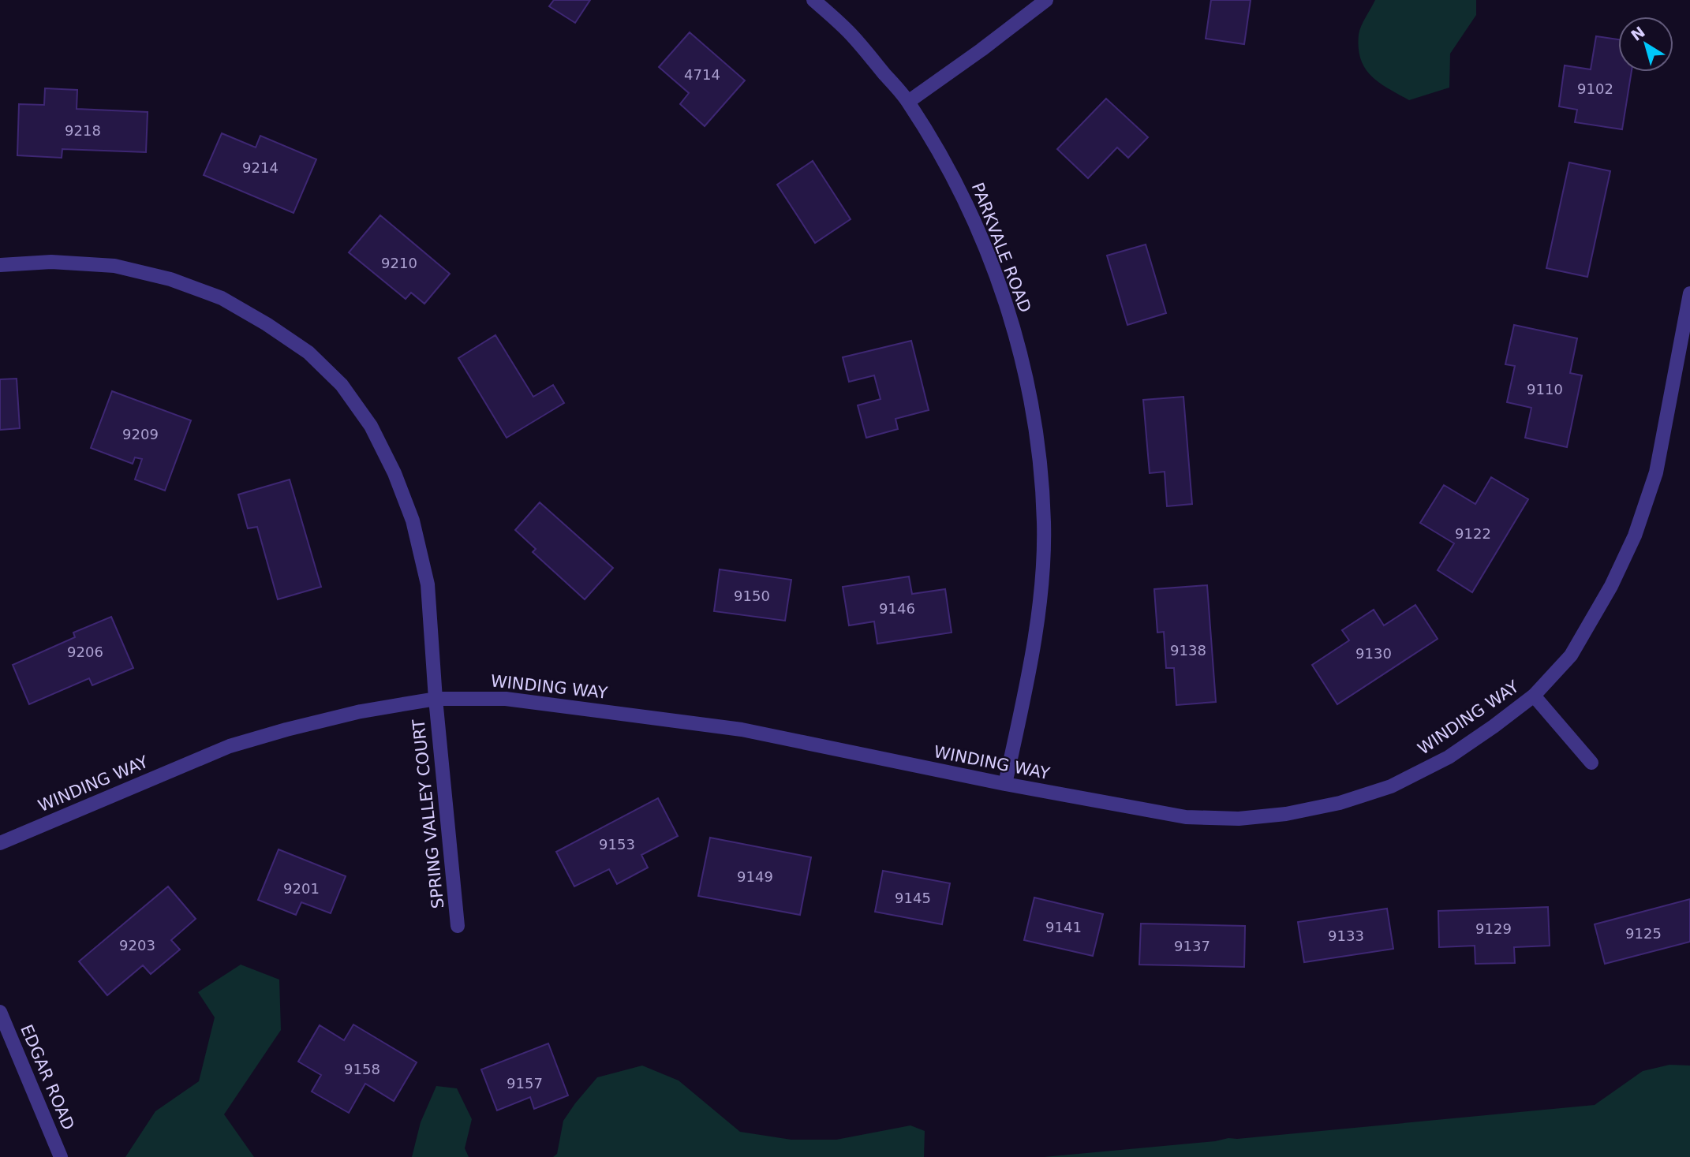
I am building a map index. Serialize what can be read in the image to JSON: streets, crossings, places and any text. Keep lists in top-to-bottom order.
{
  "streets": {
    "street": [
      "PARKVALE ROAD",
      "WINDING WAY",
      "SPRING VALLEY COURT",
      "EDGAR ROAD"
    ]
  },
  "crossings": [
    ["PARKVALE ROAD", "WINDING WAY"],
    ["WINDING WAY", "SPRING VALLEY COURT"]
  ],
  "house_numbers": [
    "4714",
    "9102",
    "9218",
    "9214",
    "9210",
    "9110",
    "9209",
    "9122",
    "9150",
    "9146",
    "9138",
    "9206",
    "9130",
    "9153",
    "9149",
    "9201",
    "9145",
    "9141",
    "9129",
    "9125",
    "9133",
    "9203",
    "9137",
    "9158",
    "9157"
  ],
  "north": "top left"
}
